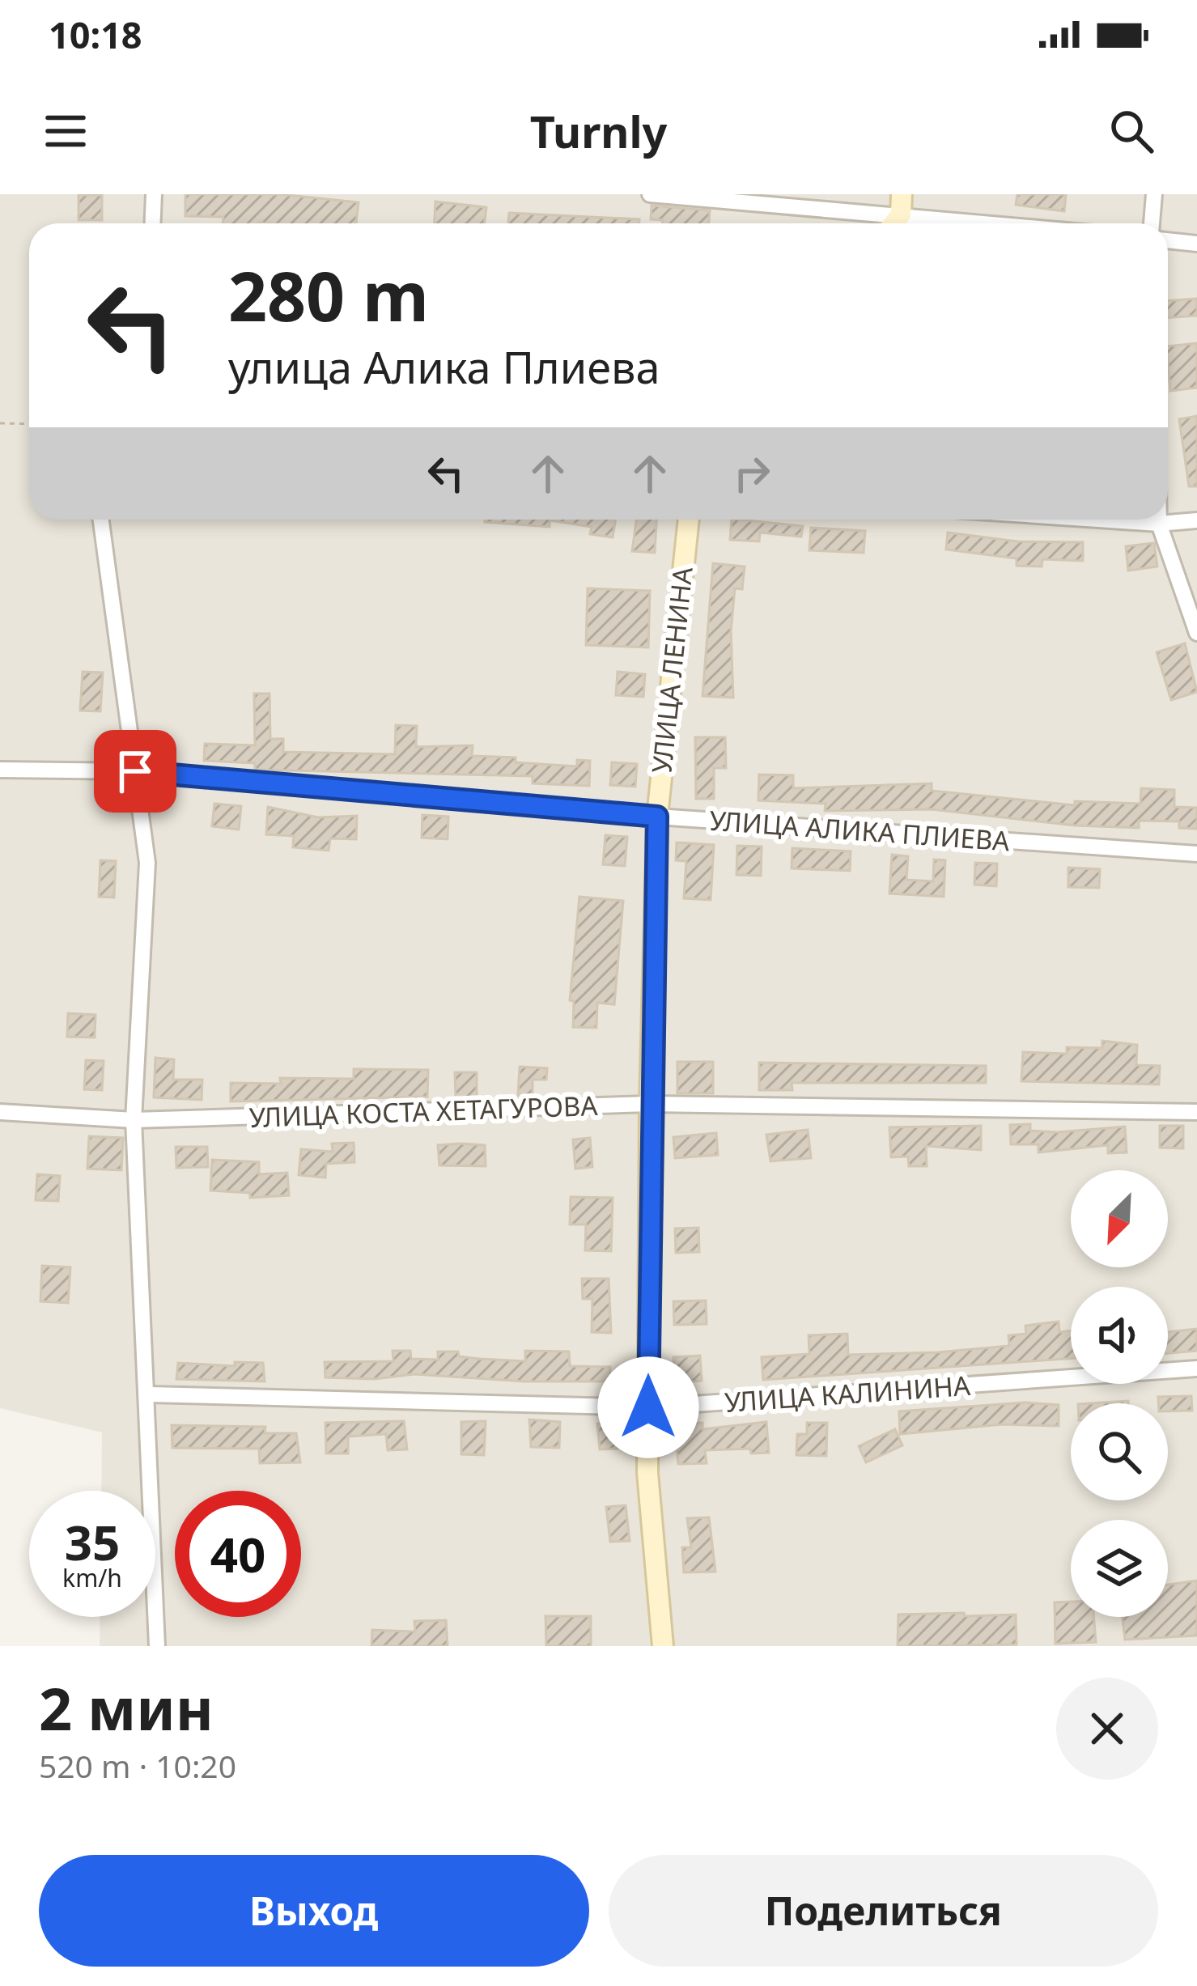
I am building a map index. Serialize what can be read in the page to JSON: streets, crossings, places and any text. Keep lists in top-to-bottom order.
{
  "streets": {
    "street": [
      "УЛИЦА ЛЕНИНА",
      "УЛИЦА АЛИКА ПЛИЕВА",
      "УЛИЦА КОСТА ХЕТАГУРОВА",
      "УЛИЦА КАЛИНИНА"
    ]
  },
  "crossings": [
    ["УЛИЦА ЛЕНИНА", "УЛИЦА АЛИКА ПЛИЕВА"],
    ["УЛИЦА ЛЕНИНА", "УЛИЦА КОСТА ХЕТАГУРОВА"],
    ["УЛИЦА ЛЕНИНА", "УЛИЦА КАЛИНИНА"]
  ],
  "north": "bottom left",
  "page": {
    "status": "10:18",
    "header": "Turnly",
    "turn": ["280 m", "улица Алика Плиева"],
    "speed": "35 km/h",
    "limit": "40",
    "heading": ["2 мин", "520 m · 10:20"],
    "buttons": ["Выход", "Поделиться"]
  }
}
